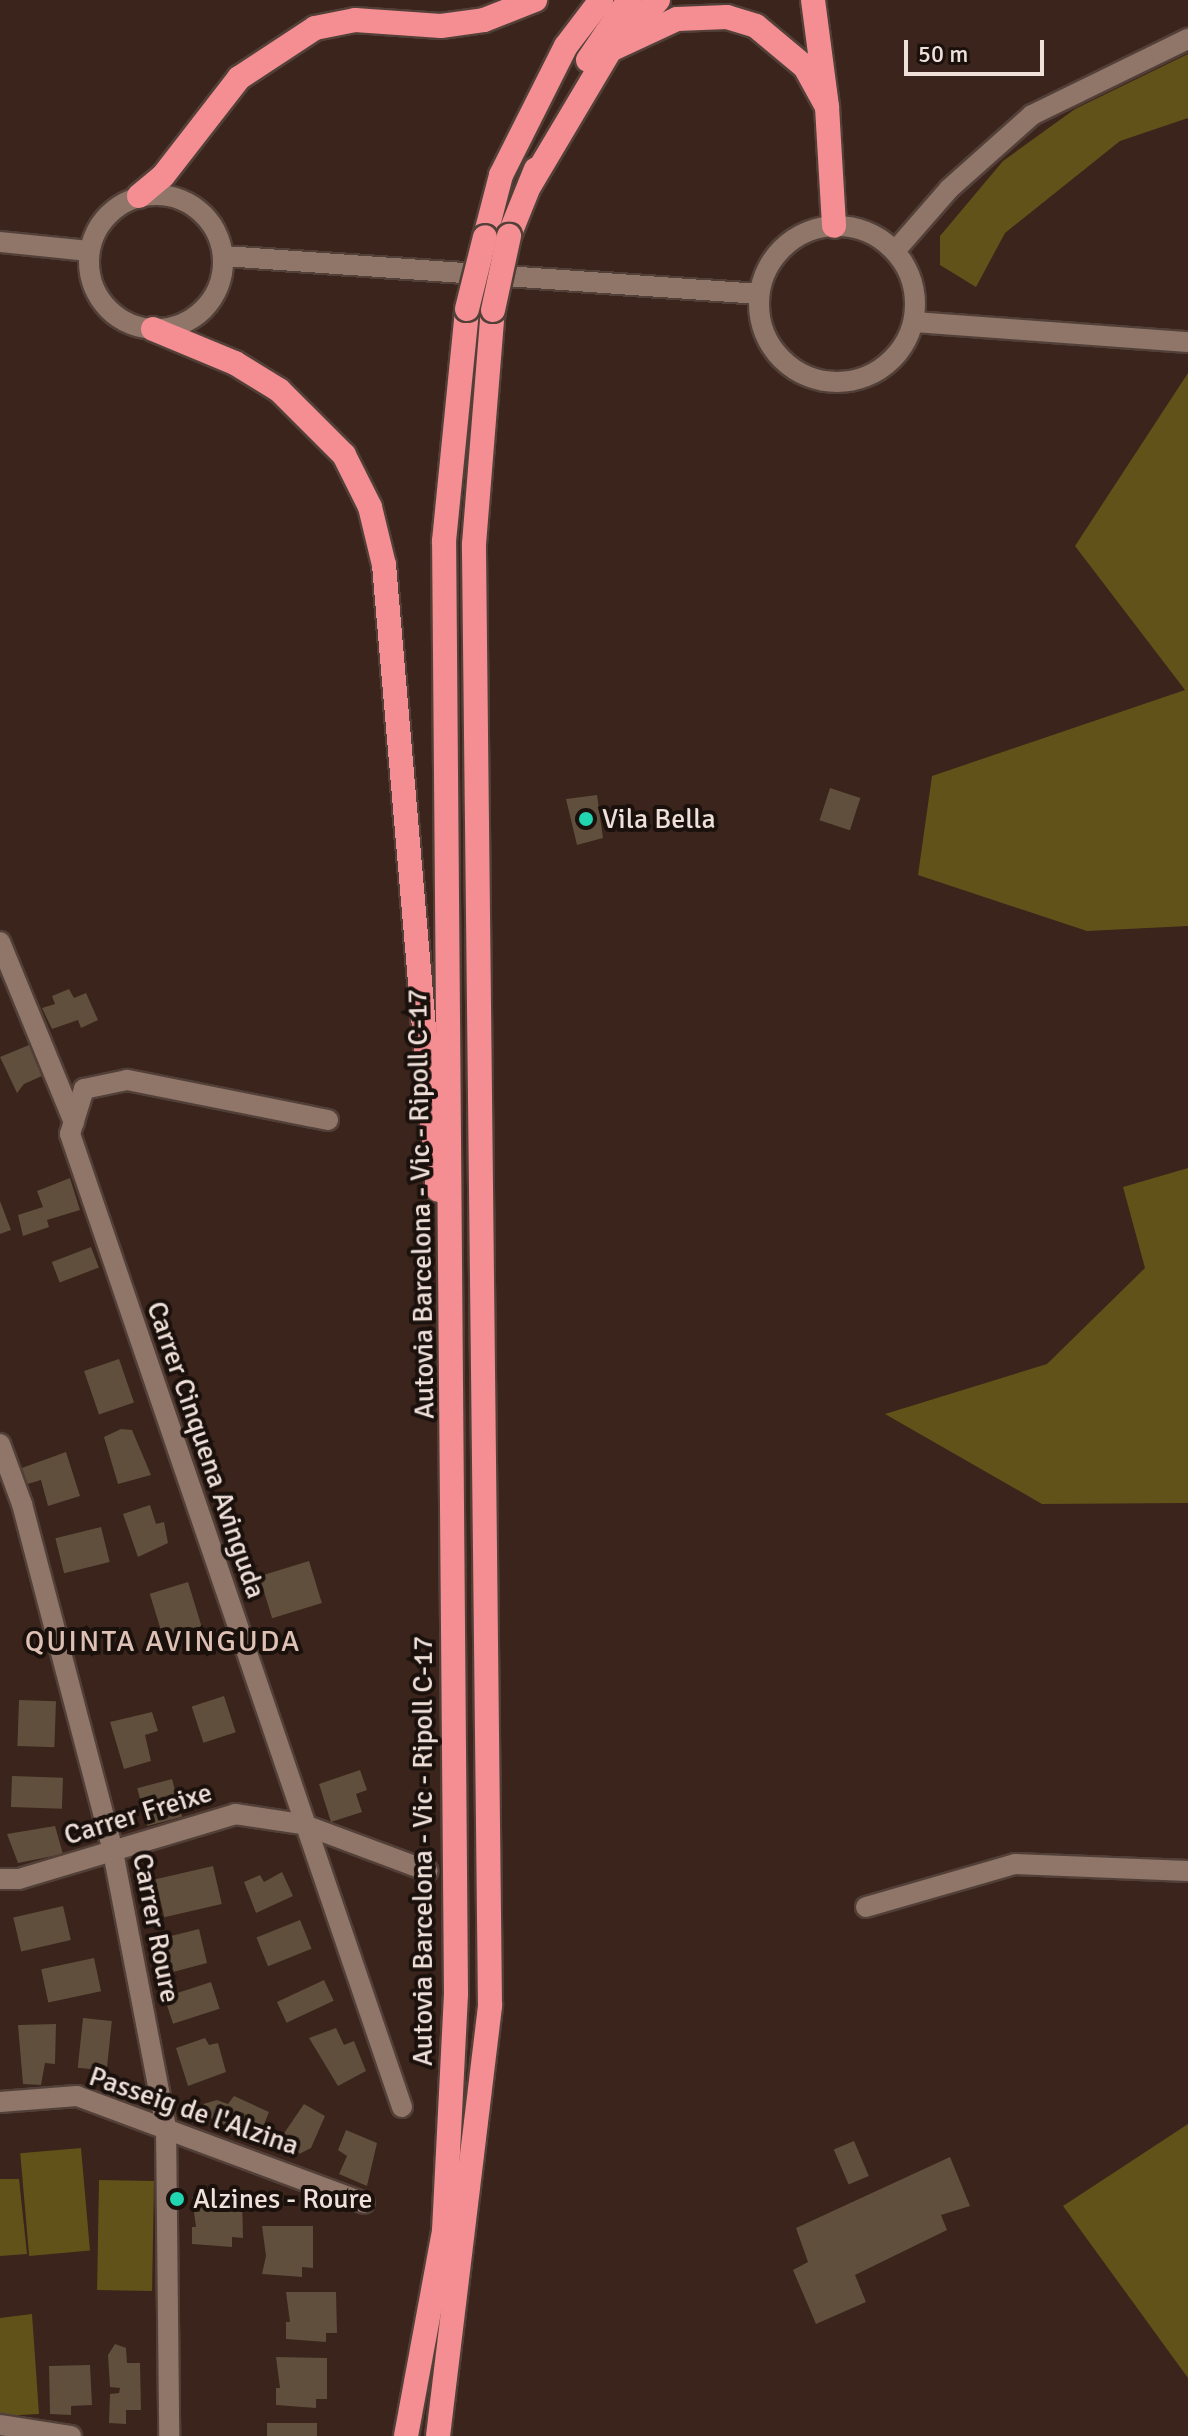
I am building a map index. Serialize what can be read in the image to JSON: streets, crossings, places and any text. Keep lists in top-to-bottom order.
{
  "streets": {
    "highway": ["Autovia Barcelona - Vic - Ripoll C-17"],
    "street": [
      "Carrer Cinquena Avinguda",
      "Carrer Freixe",
      "Carrer Roure",
      "Passeig de l'Alzina"
    ]
  },
  "crossings": [
    ["Carrer Cinquena Avinguda", "Carrer Freixe"],
    ["Carrer Freixe", "Carrer Roure"],
    ["Carrer Roure", "Passeig de l'Alzina"]
  ],
  "districts": ["QUINTA AVINGUDA"],
  "places": ["Vila Bella", "Alzines - Roure"],
  "scale_bar": "50 m"
}
